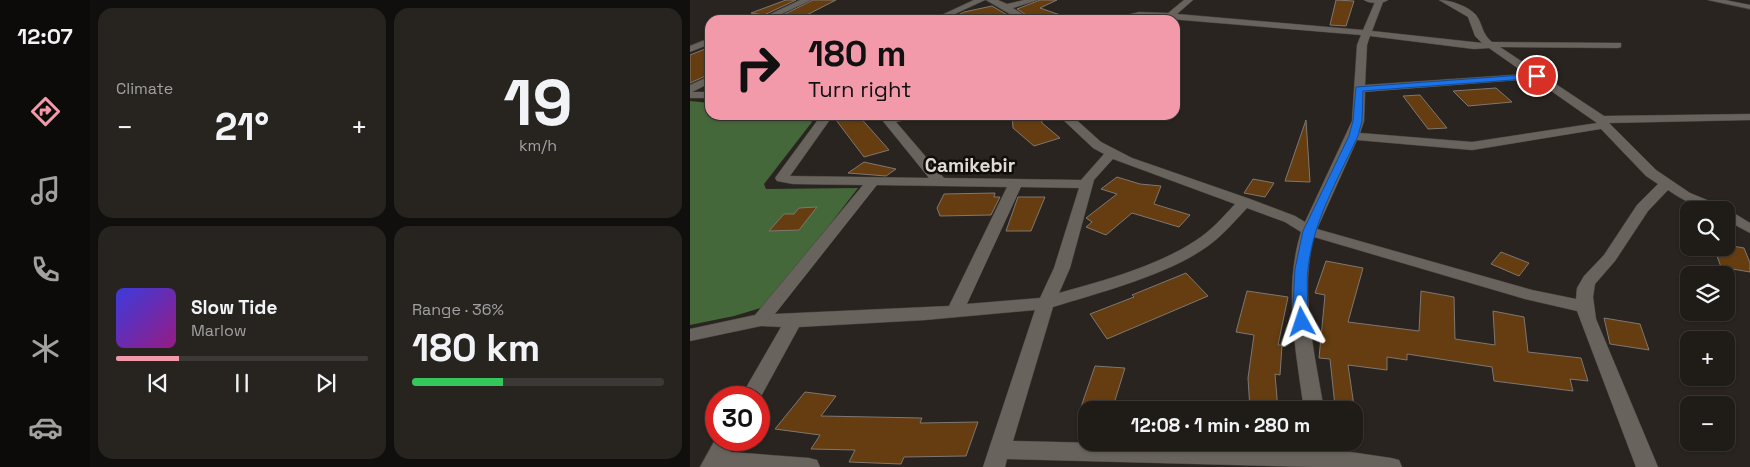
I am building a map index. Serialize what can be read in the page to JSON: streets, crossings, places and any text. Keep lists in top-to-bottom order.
{
  "districts": ["Camikebir"],
  "page": {
    "tabs": "12:07",
    "tile": [
      "Climate",
      ["19", "km/h"],
      ["Range · 36%", "180 km"]
    ],
    "turn": ["180 m", "Turn right"],
    "heat": ["−", "21°", "+"],
    "map_buttons": ["+", "−"],
    "song": ["Slow Tide", "Marlow"],
    "limit": "30",
    "trip": "12:08 · 1 min · 280 m"
  }
}
